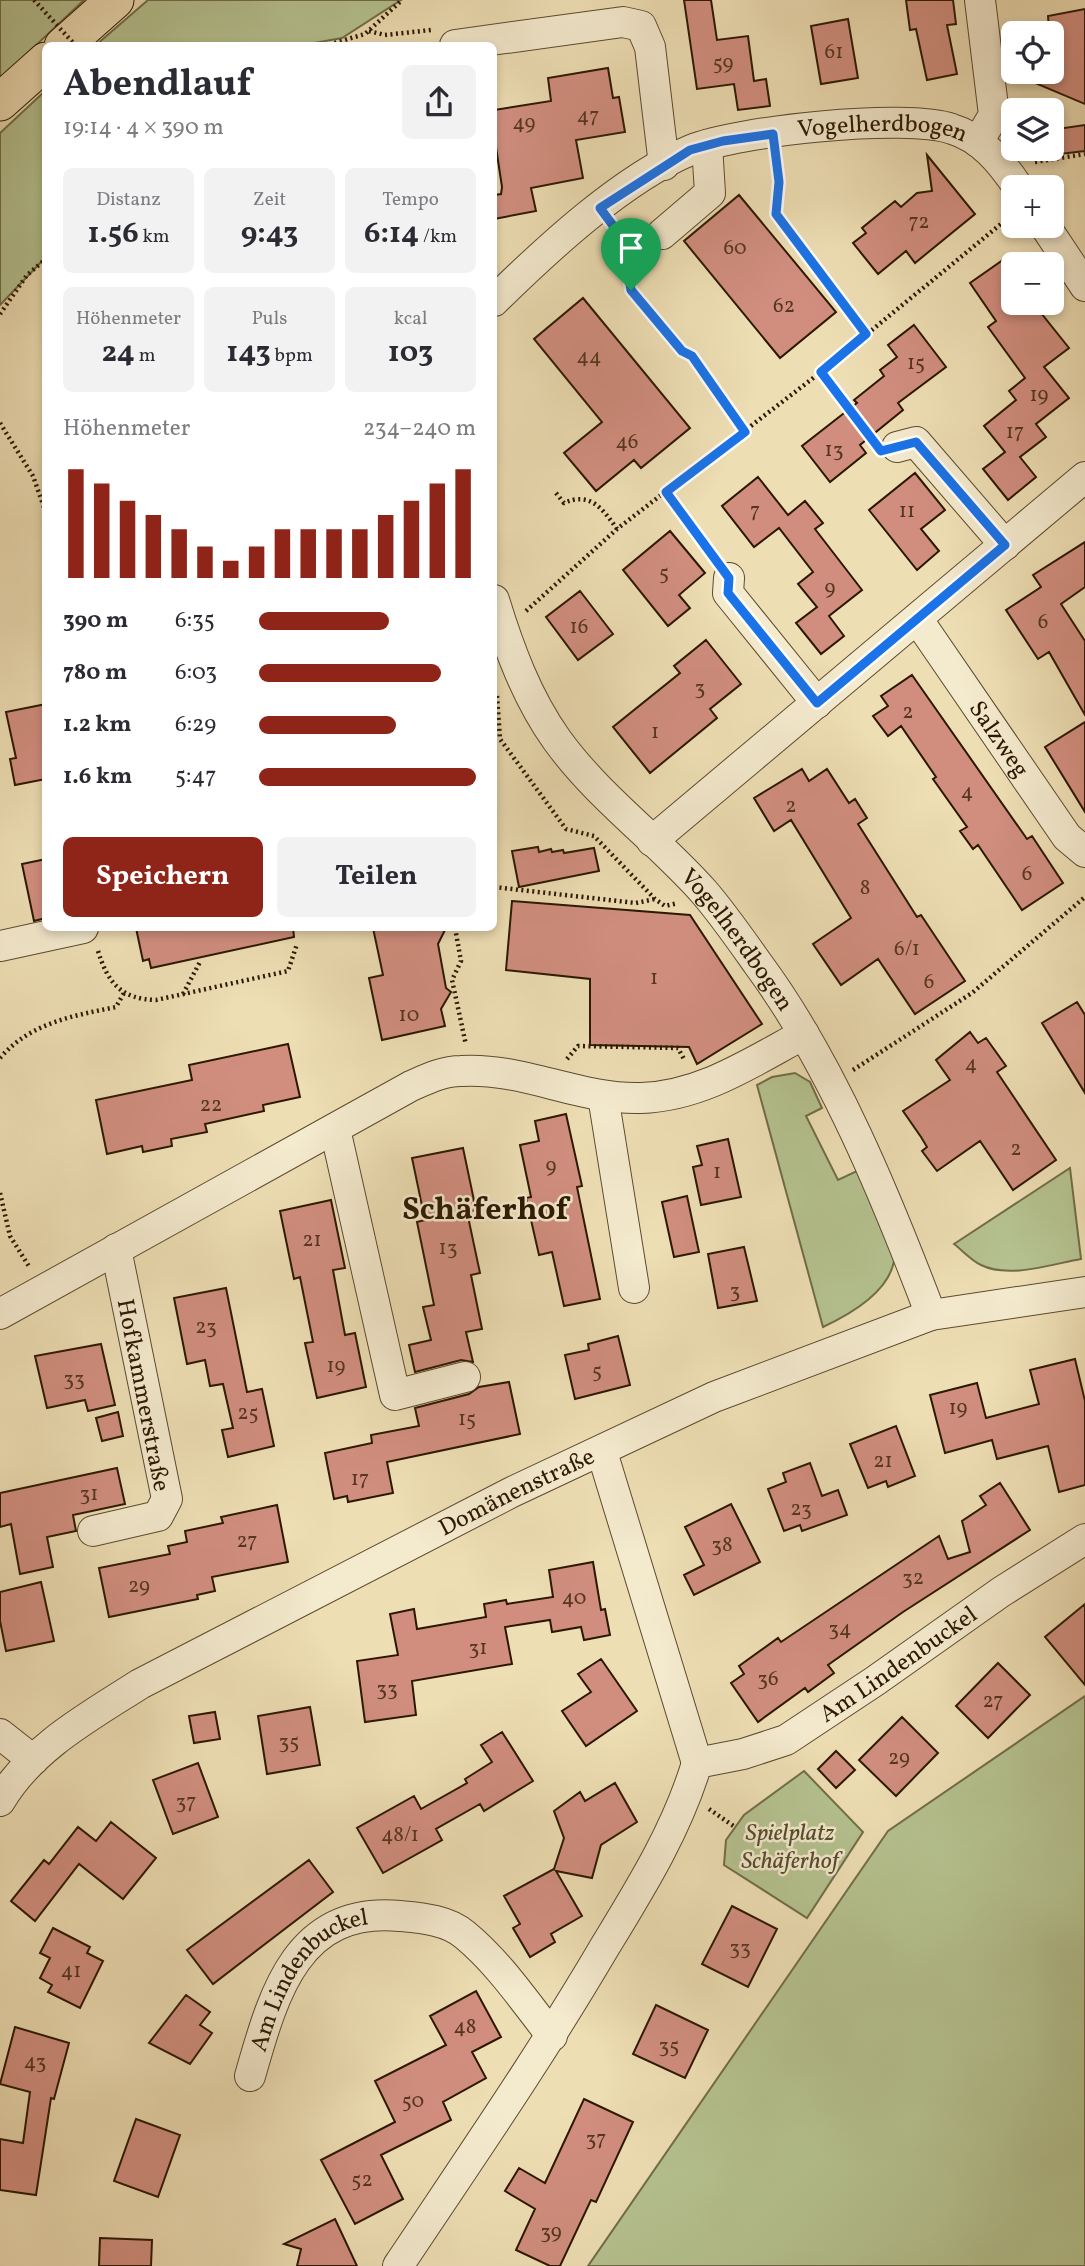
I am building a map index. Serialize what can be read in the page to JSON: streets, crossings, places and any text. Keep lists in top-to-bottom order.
{
  "streets": {
    "street": [
      "Vogelherdbogen",
      "Salzweg",
      "Hofkammerstraße",
      "Domänenstraße",
      "Am Lindenbuckel"
    ]
  },
  "crossings": [
    ["Vogelherdbogen", "Domänenstraße"]
  ],
  "districts": ["Schäferhof"],
  "parks": ["Spielplatz Schäferhof"],
  "house_numbers": [
    "61",
    "59",
    "47",
    "49",
    "72",
    "60",
    "62",
    "44",
    "15",
    "19",
    "17",
    "46",
    "13",
    "7",
    "11",
    "5",
    "9",
    "6",
    "16",
    "3",
    "2",
    "1",
    "4",
    "2",
    "6",
    "8",
    "6/1",
    "1",
    "6",
    "10",
    "4",
    "22",
    "2",
    "9",
    "1",
    "21",
    "13",
    "3",
    "23",
    "19",
    "5",
    "33",
    "19",
    "25",
    "15",
    "21",
    "17",
    "31",
    "23",
    "27",
    "38",
    "32",
    "29",
    "40",
    "34",
    "31",
    "36",
    "33",
    "27",
    "35",
    "29",
    "37",
    "48/1",
    "33",
    "41",
    "48",
    "35",
    "43",
    "50",
    "37",
    "52",
    "39"
  ],
  "page": {
    "map_buttons": ["+", "−"],
    "heading": ["Abendlauf", "19:14 · 4 × 390 m"],
    "stats": [
      ["Distanz", "1.56 km"],
      ["Zeit", "9:43"],
      ["Tempo", "6:14 /km"],
      ["Höhenmeter", "24 m"],
      ["Puls", "143 bpm"],
      ["kcal", "103"]
    ],
    "chart": ["Höhenmeter", "234–240 m"],
    "list": [
      {
        "name": "390 m",
        "note": "6:35"
      },
      {
        "name": "780 m",
        "note": "6:03"
      },
      {
        "name": "1.2 km",
        "note": "6:29"
      },
      {
        "name": "1.6 km",
        "note": "5:47"
      }
    ],
    "buttons": ["Speichern", "Teilen"]
  }
}
